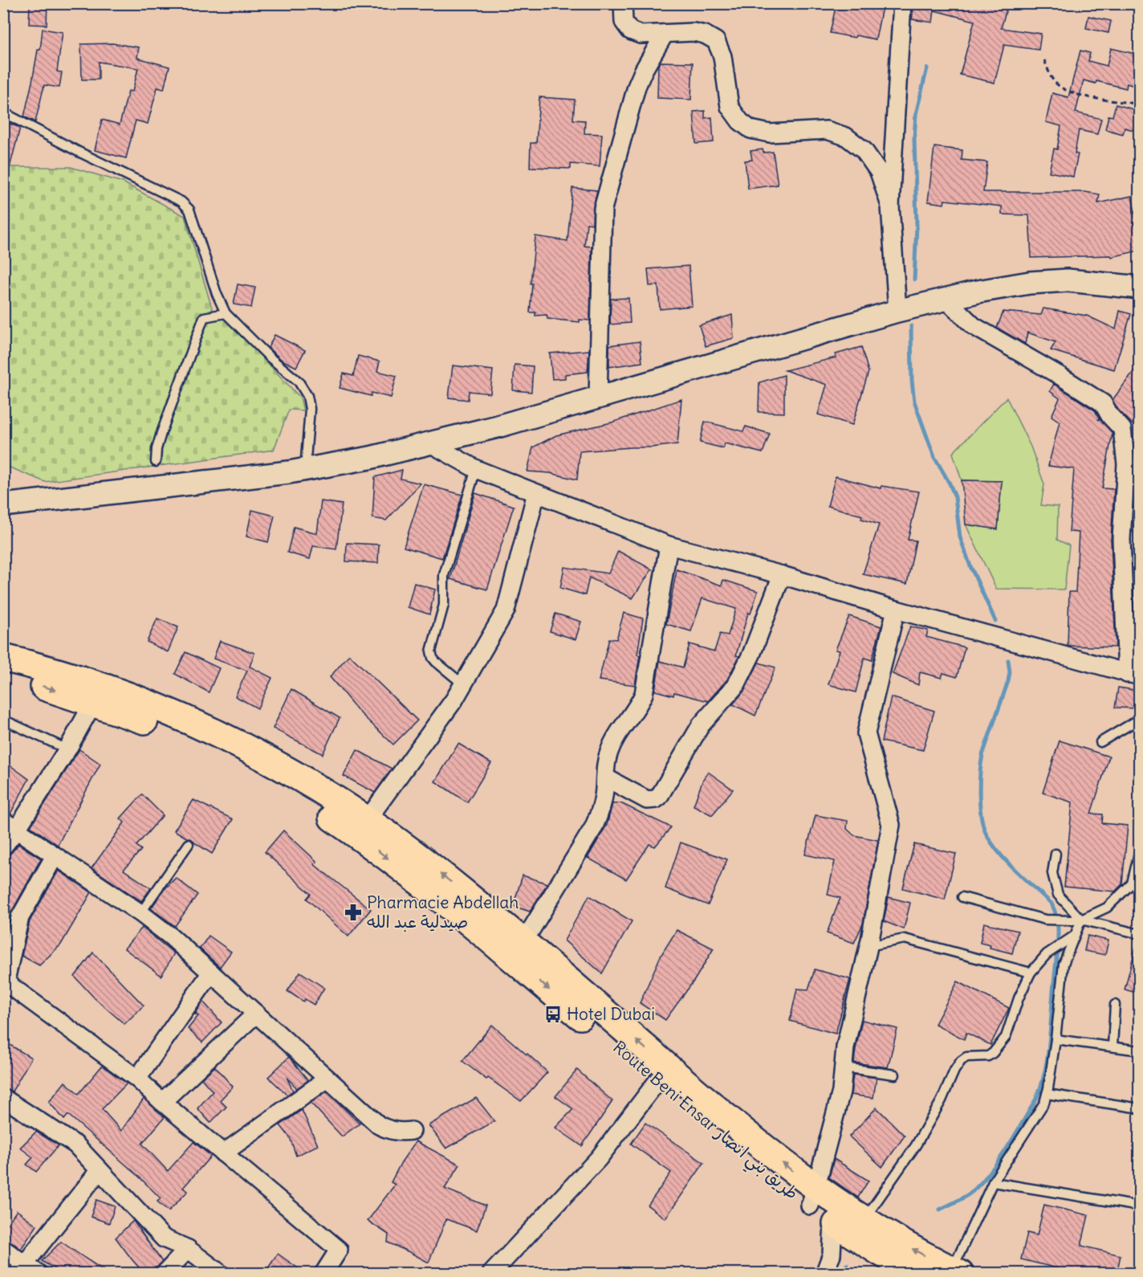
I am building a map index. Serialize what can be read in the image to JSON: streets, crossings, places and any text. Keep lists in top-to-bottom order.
{
  "streets": {
    "highway": ["Route Beni Ensar طريق بني انصار"]
  },
  "places": {
    "pharmacy": ["Pharmacie Abdellah صيدلية عبد الله"],
    "bus stop": ["Hotel Dubai"]
  }
}
